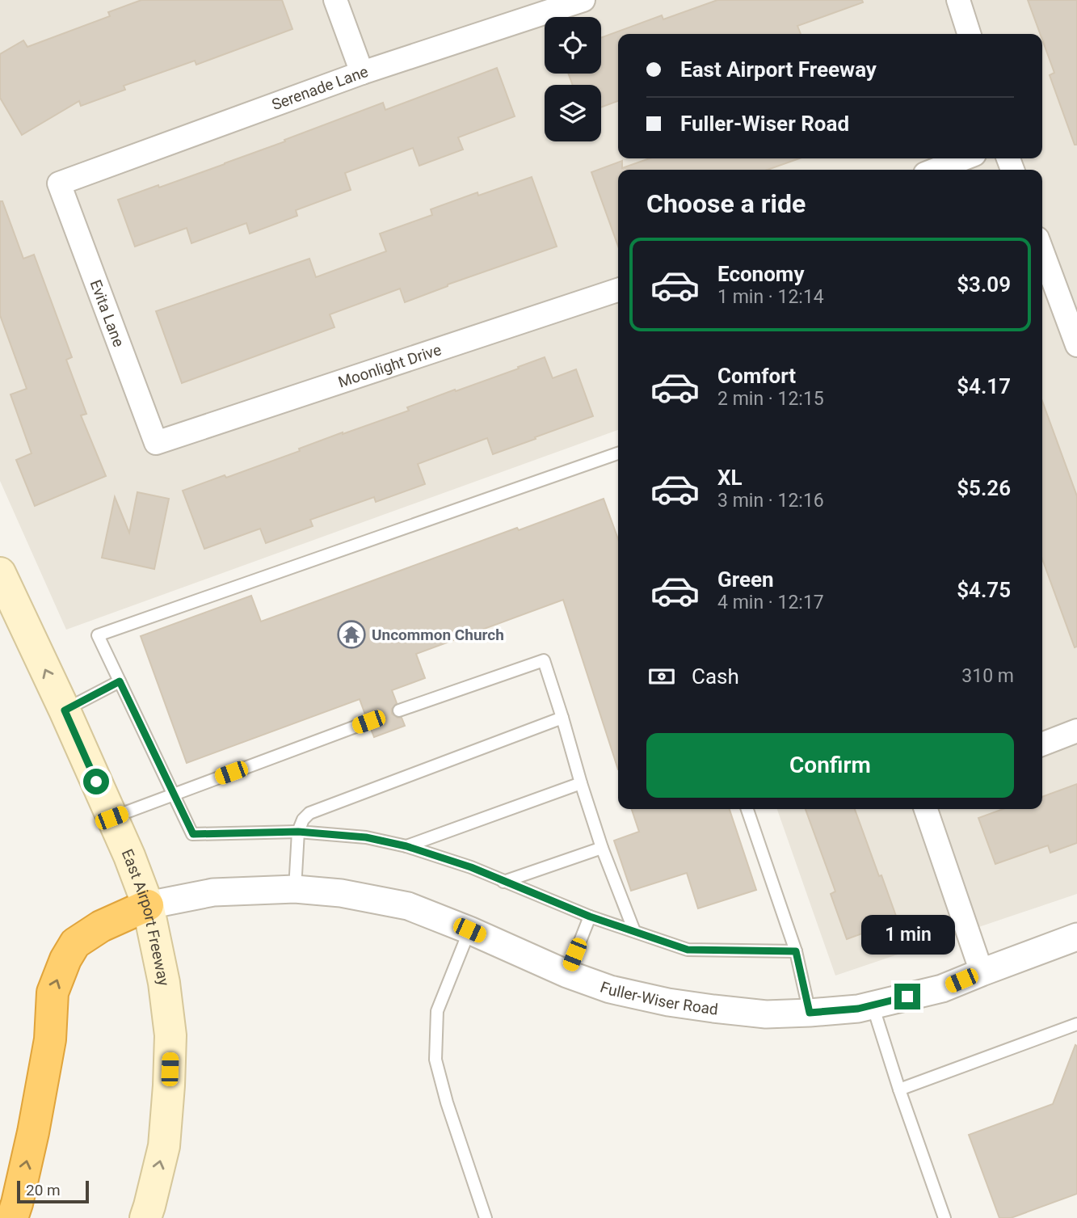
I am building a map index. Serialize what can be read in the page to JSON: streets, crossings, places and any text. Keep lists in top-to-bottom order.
{
  "streets": {
    "main road": ["East Airport Freeway"],
    "street": [
      "Serenade Lane",
      "Evita Lane",
      "Moonlight Drive",
      "Fuller-Wiser Road"
    ]
  },
  "crossings": [
    ["Serenade Lane", "Evita Lane"],
    ["Evita Lane", "Moonlight Drive"],
    ["East Airport Freeway", "Fuller-Wiser Road"]
  ],
  "one_way": ["East Airport Freeway"],
  "places": {
    "temple": ["Uncommon Church"]
  },
  "scale_bar": "20 m",
  "page": {
    "banner": ["East Airport Freeway", "Fuller-Wiser Road"],
    "heading": "Choose a ride",
    "list": [
      {
        "name": "Economy",
        "note": "1 min · 12:14",
        "value": "$3.09"
      },
      {
        "name": "Comfort",
        "note": "2 min · 12:15",
        "value": "$4.17"
      },
      {
        "name": "XL",
        "note": "3 min · 12:16",
        "value": "$5.26"
      },
      {
        "name": "Green",
        "note": "4 min · 12:17",
        "value": "$4.75"
      }
    ],
    "pay": ["Cash", "310 m"],
    "buttons": "Confirm",
    "bubble": "1 min",
    "scale": "20 m"
  }
}
